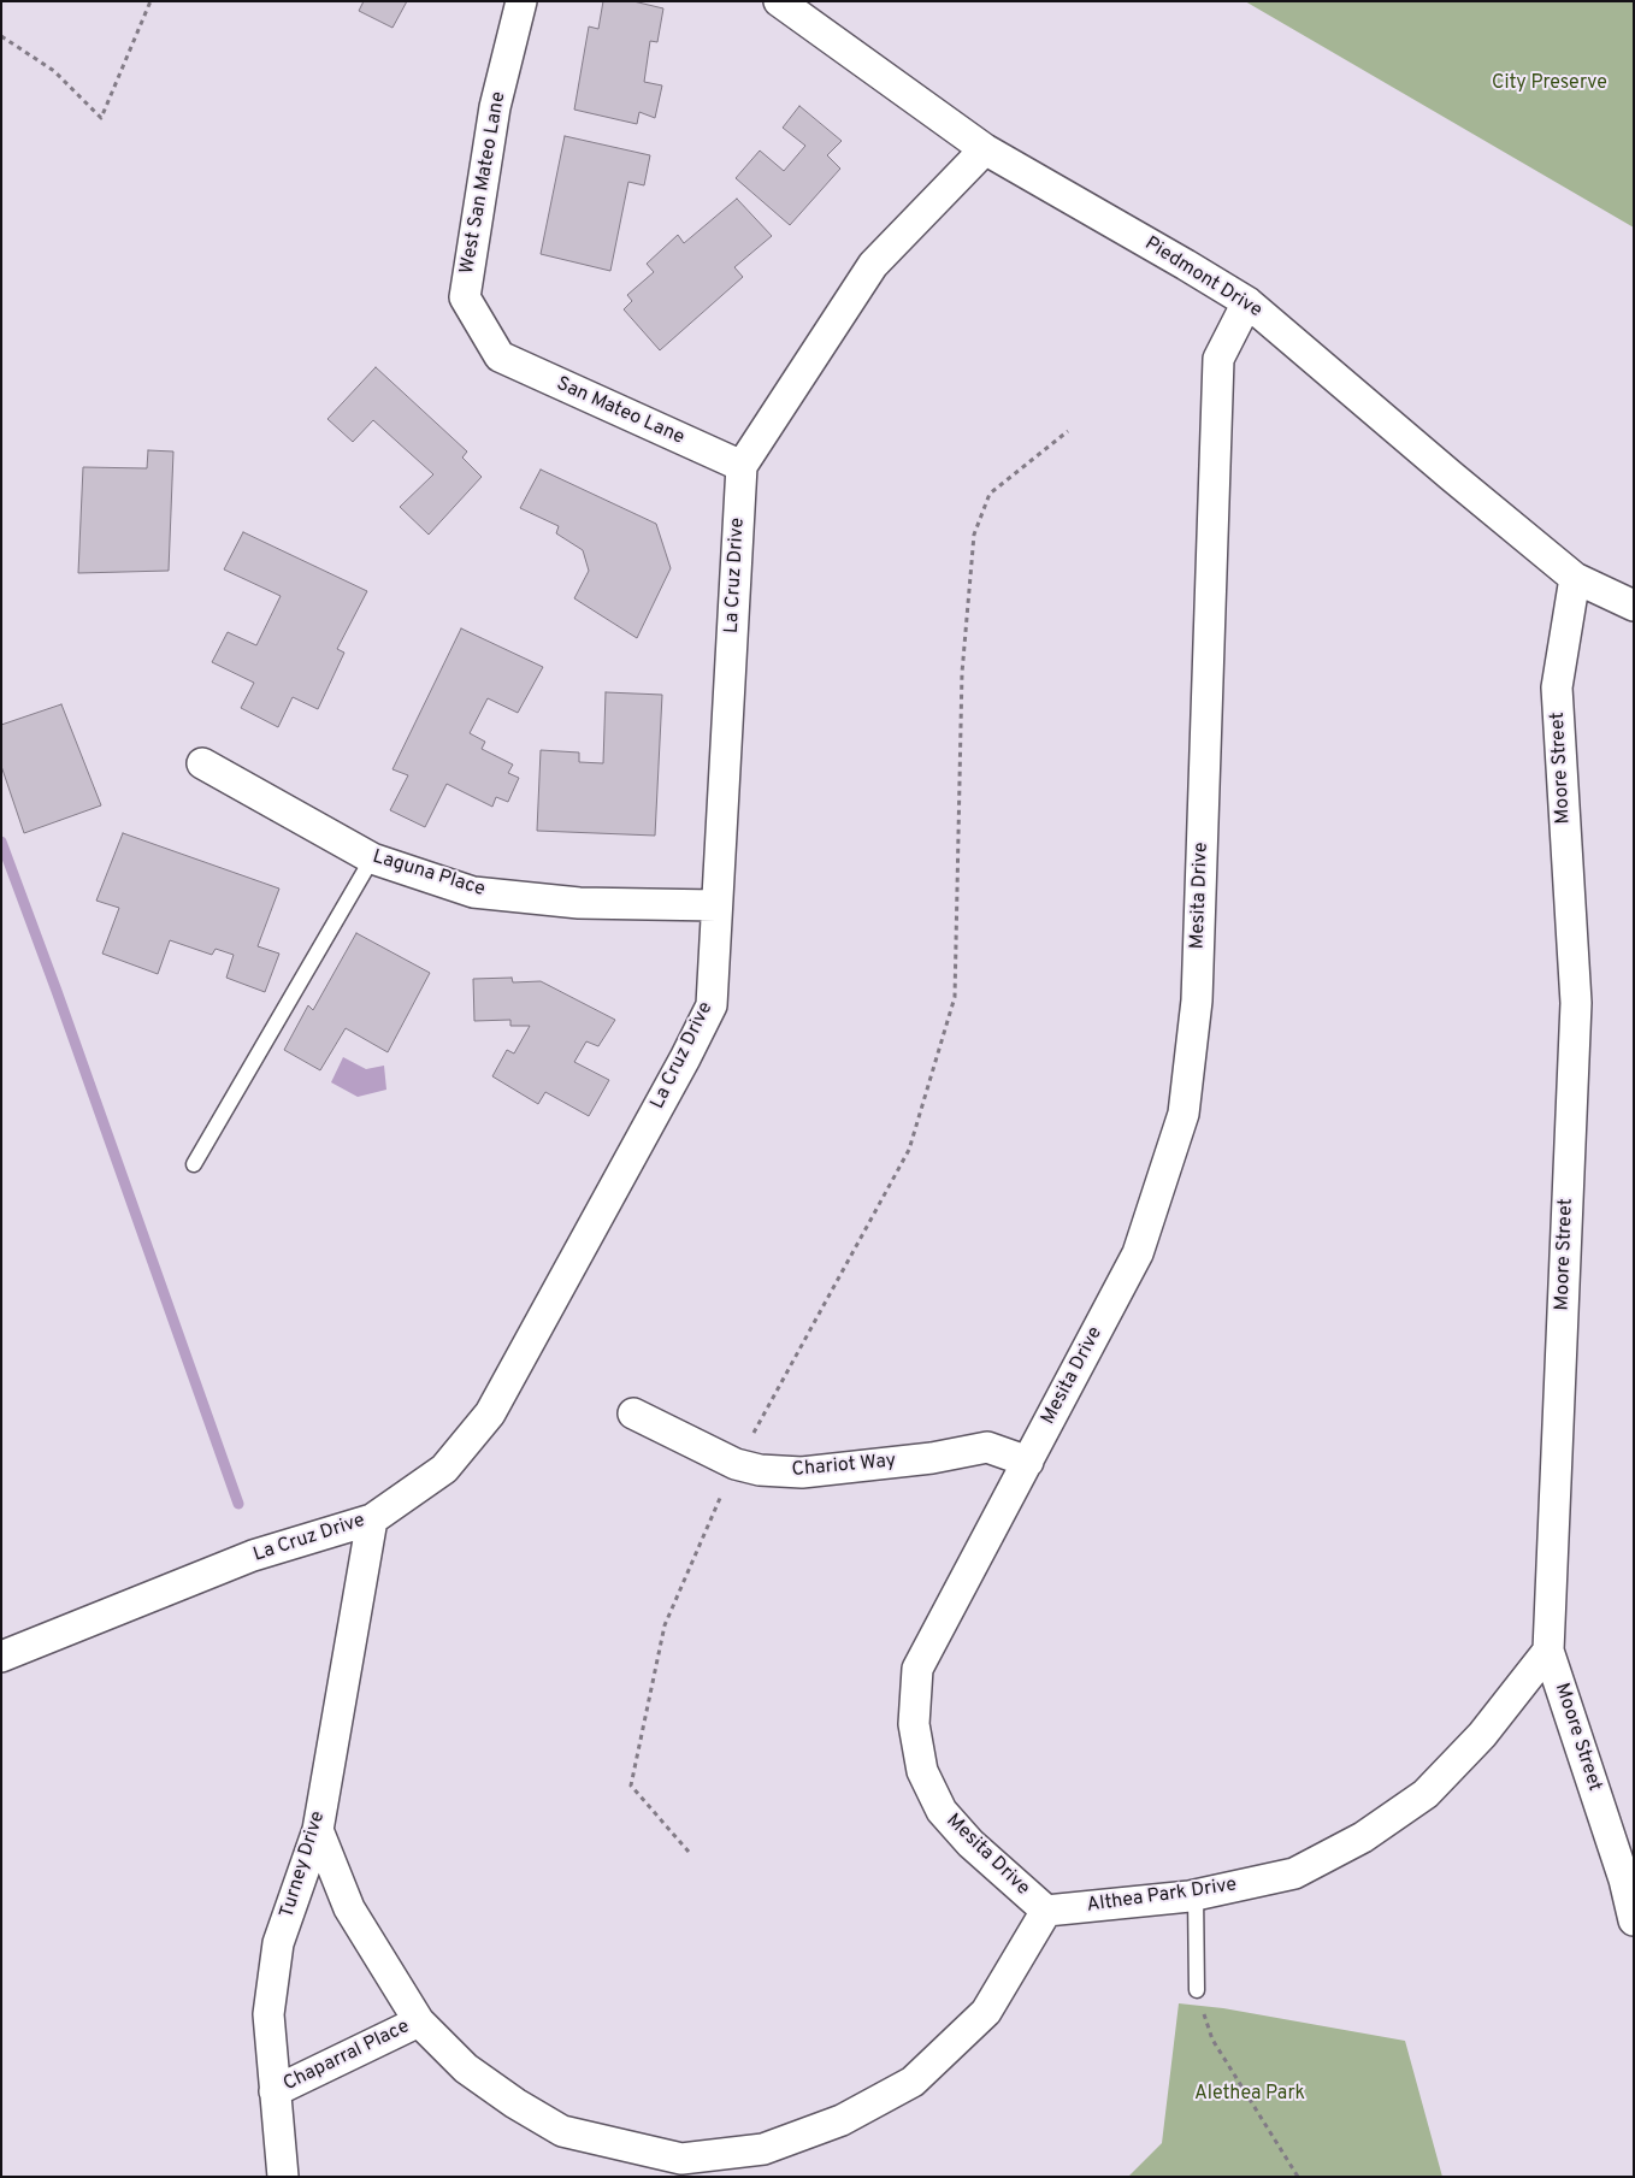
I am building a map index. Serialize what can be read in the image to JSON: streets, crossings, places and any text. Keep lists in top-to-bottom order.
{
  "streets": {
    "street": [
      "West San Mateo Lane",
      "Piedmont Drive",
      "San Mateo Lane",
      "La Cruz Drive",
      "Moore Street",
      "Laguna Place",
      "Mesita Drive",
      "Chariot Way",
      "Turney Drive",
      "Althea Park Drive",
      "Chaparral Place"
    ]
  },
  "crossings": [
    ["West San Mateo Lane", "San Mateo Lane"],
    ["Piedmont Drive", "La Cruz Drive"],
    ["Piedmont Drive", "Moore Street"],
    ["Piedmont Drive", "Mesita Drive"],
    ["San Mateo Lane", "La Cruz Drive"],
    ["La Cruz Drive", "Laguna Place"],
    ["La Cruz Drive", "Turney Drive"],
    ["Moore Street", "Althea Park Drive"],
    ["Mesita Drive", "Chariot Way"],
    ["Mesita Drive", "Althea Park Drive"],
    ["Mesita Drive", "Chaparral Place"],
    ["Turney Drive", "Chaparral Place"]
  ],
  "parks": ["City Preserve", "Alethea Park"]
}
